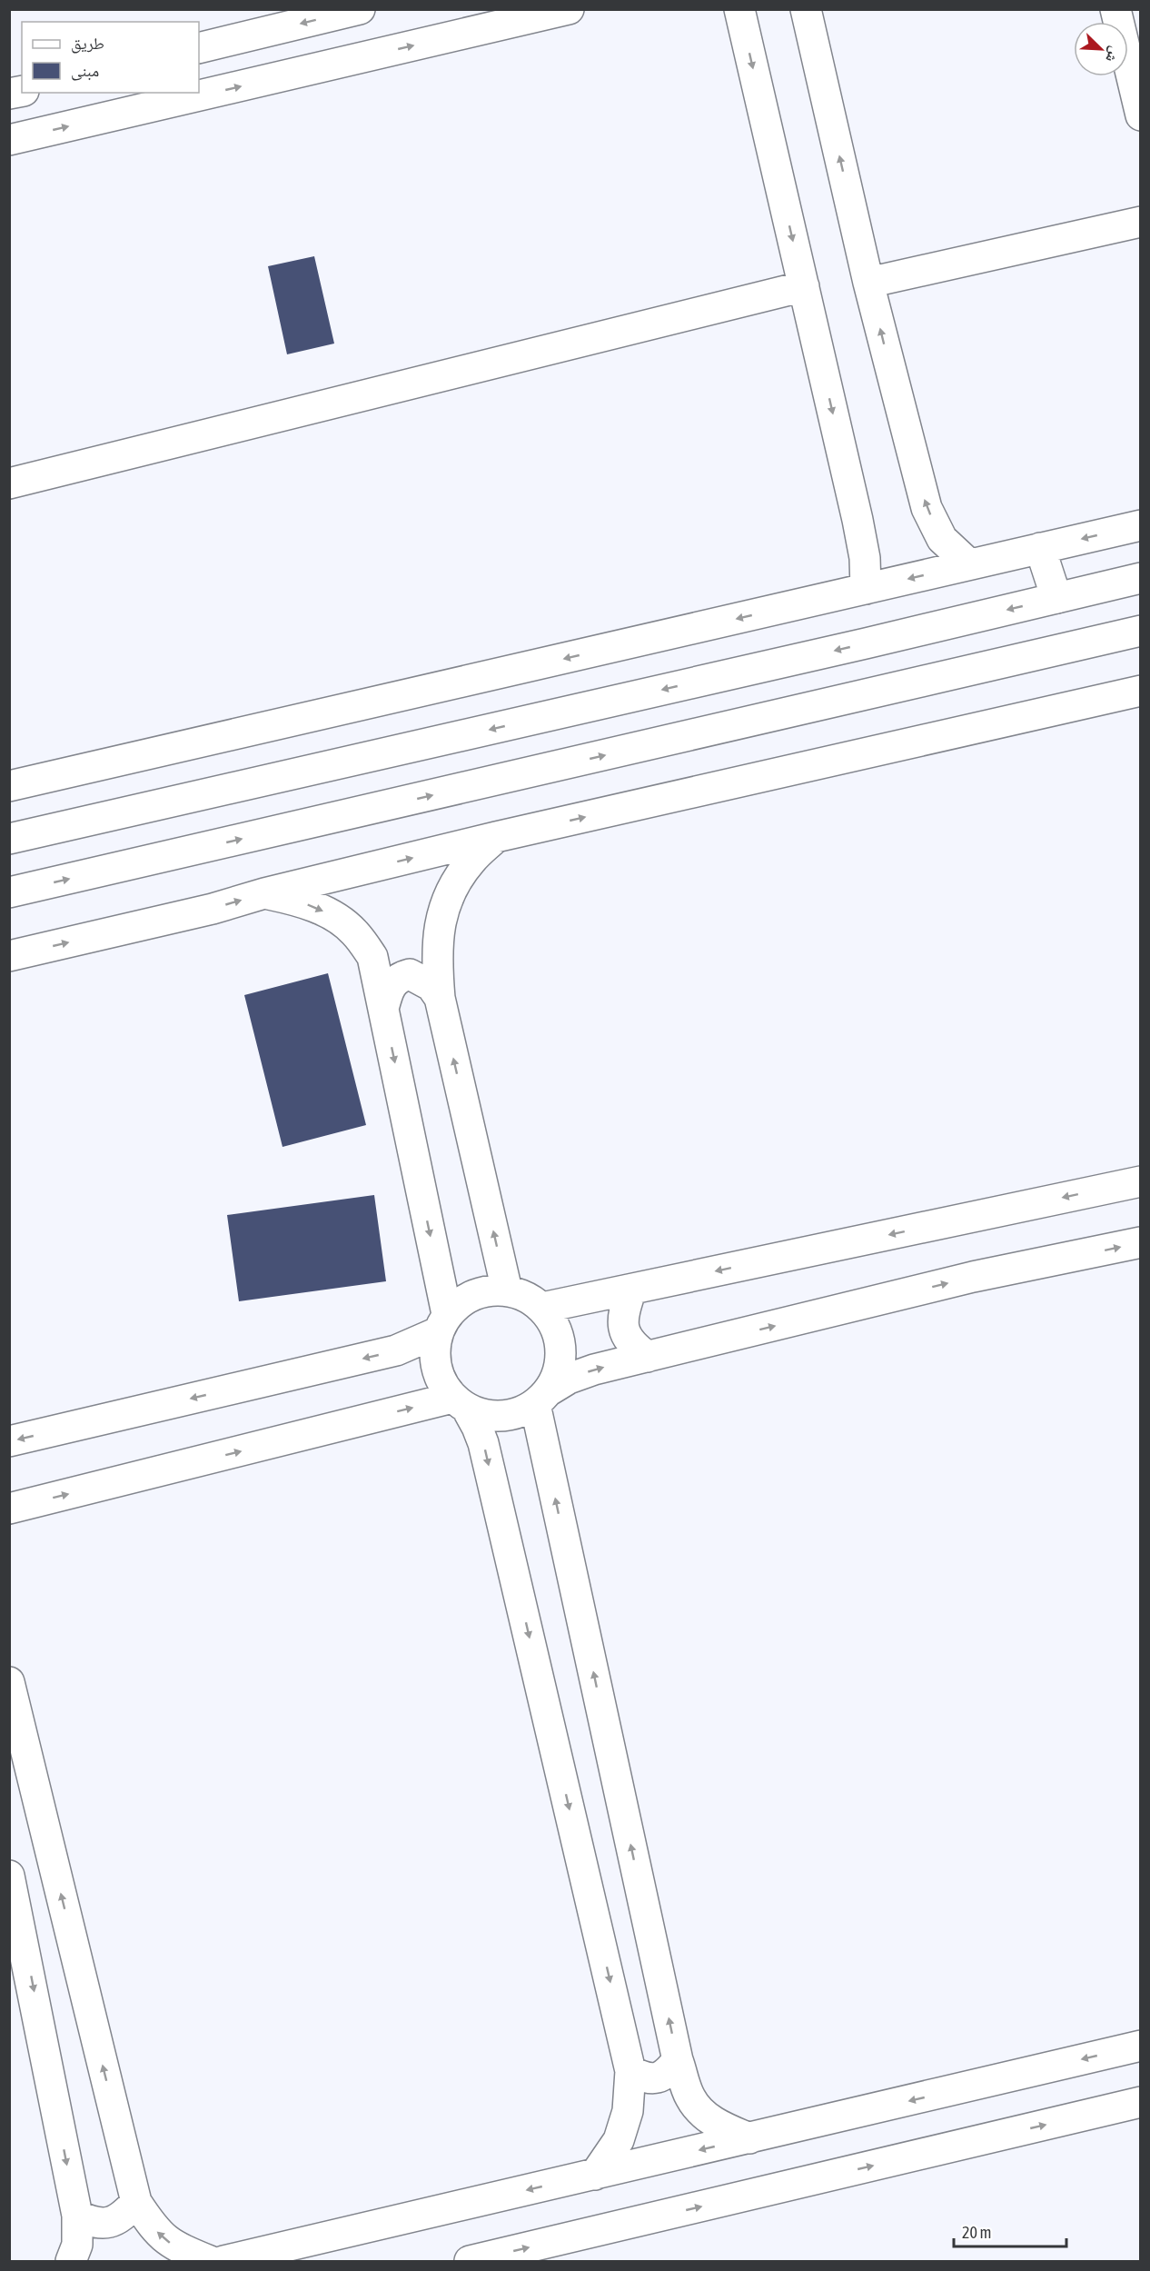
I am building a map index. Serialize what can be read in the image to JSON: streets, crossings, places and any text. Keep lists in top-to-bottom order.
{
  "legend": ["طريق", "مبنى"],
  "scale_bar": "20 m",
  "north": "bottom right"
}
